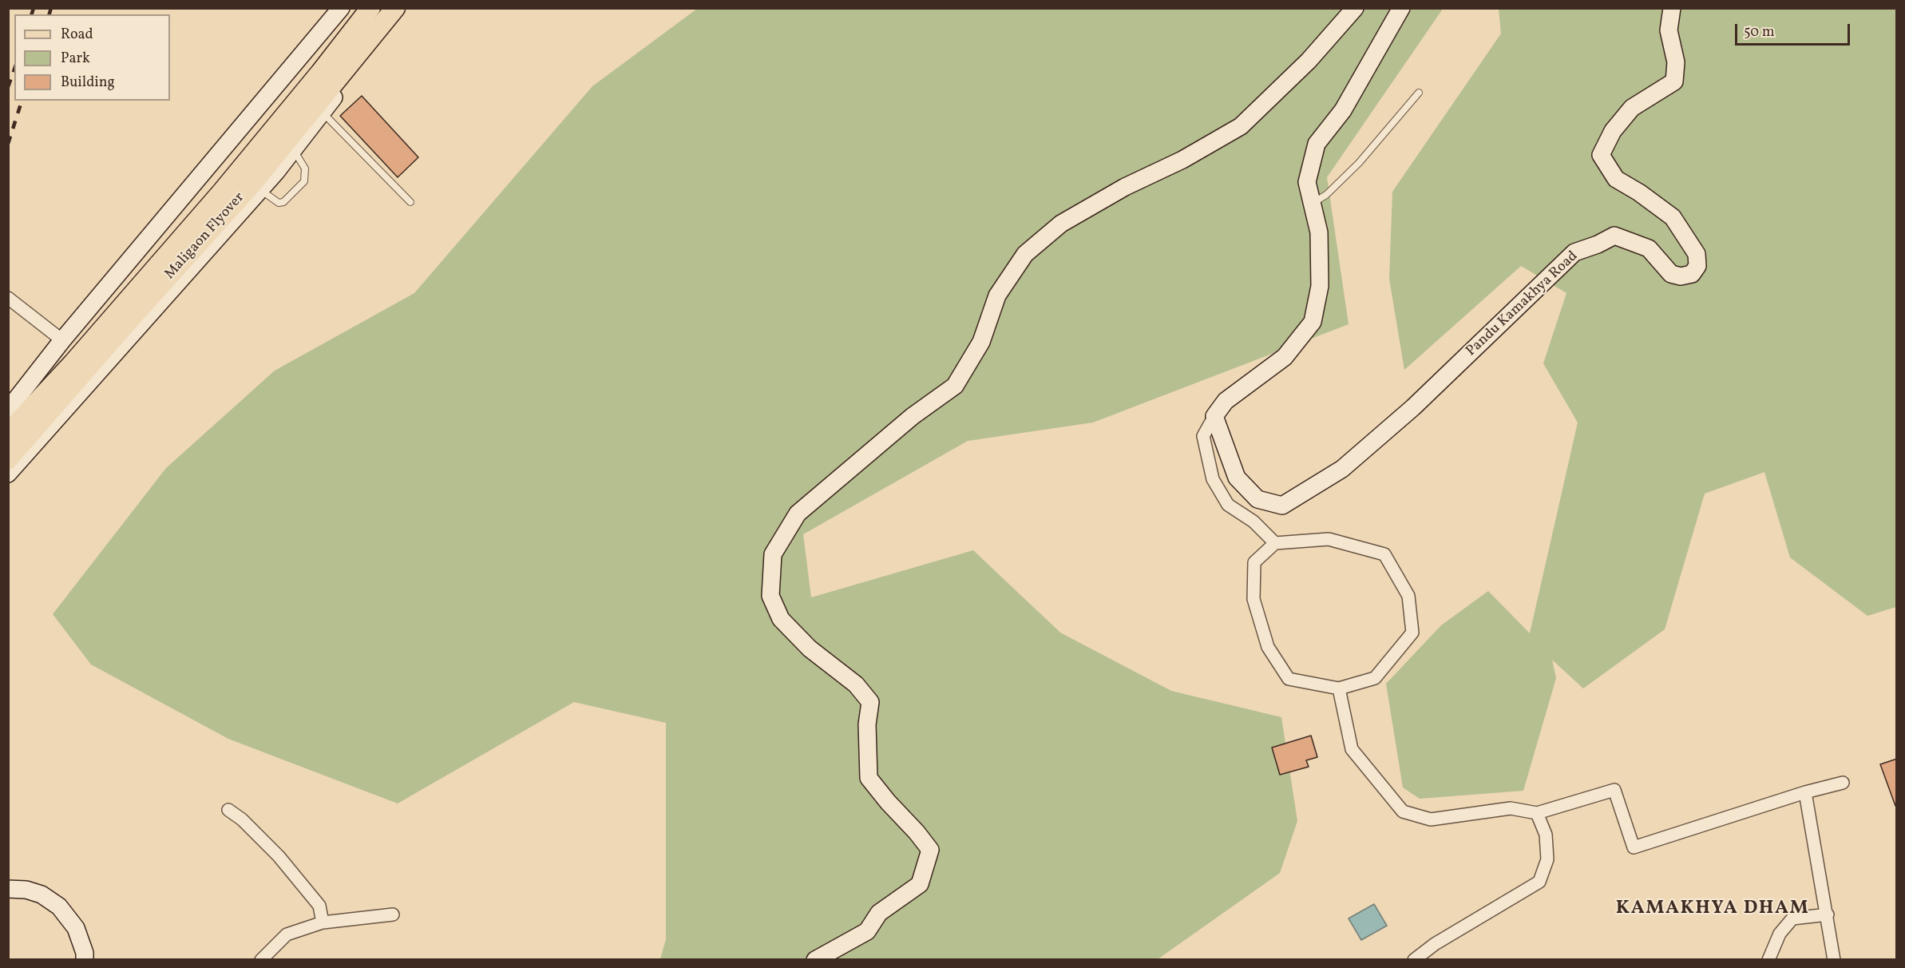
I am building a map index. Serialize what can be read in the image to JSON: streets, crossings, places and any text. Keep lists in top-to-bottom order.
{
  "streets": {
    "main road": ["Maligaon Flyover"],
    "street": ["Pandu Kamakhya Road"]
  },
  "districts": ["KAMAKHYA DHAM"],
  "legend": ["Road", "Park", "Building"],
  "scale_bar": "50 m"
}
